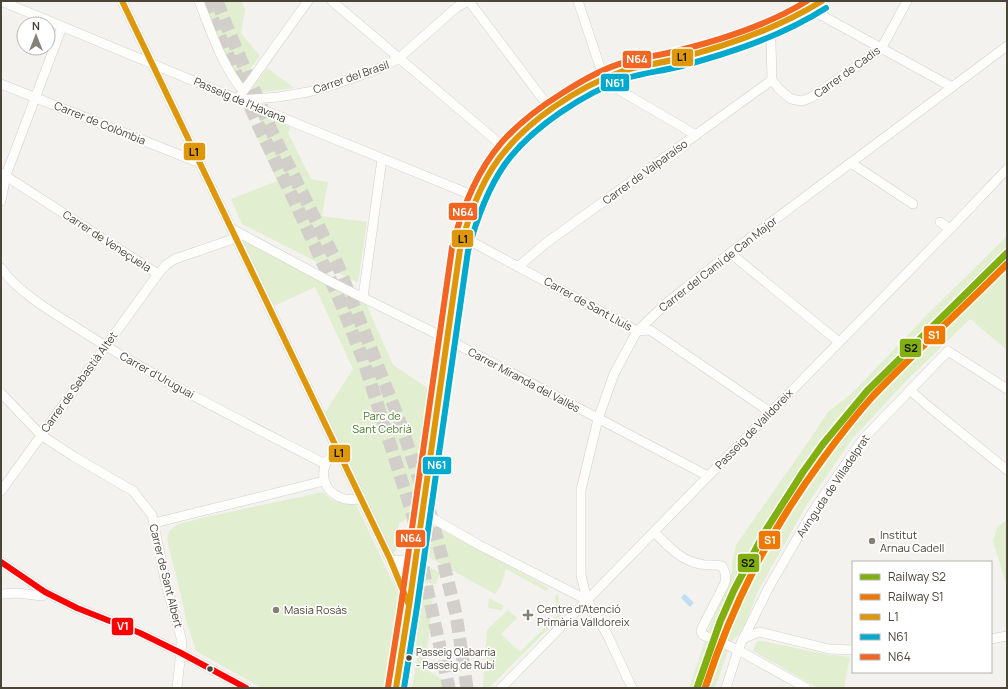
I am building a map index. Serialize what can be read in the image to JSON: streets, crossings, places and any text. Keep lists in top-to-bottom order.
{
  "streets": {
    "street": [
      "Carrer de Cadis",
      "Carrer del Brasil",
      "Passeig de l'Havana",
      "Carrer de Colòmbia",
      "Carrer de Valparaíso",
      "Carrer de Veneçuela",
      "Carrer del Camí de Can Major",
      "Carrer de Sant Lluís",
      "Carrer d'Uruguai",
      "Carrer Miranda del Vallès",
      "Carrer de Sebastià Altet",
      "Passeig de Valldoreix",
      "Avinguda de Villadelprat",
      "Carrer de Sant Albert"
    ]
  },
  "crossings": [
    ["Carrer de Cadis", "Carrer de Valparaíso"],
    ["Carrer del Brasil", "Passeig de l'Havana"],
    ["Carrer de Valparaíso", "Carrer de Sant Lluís"],
    ["Carrer de Veneçuela", "Carrer Miranda del Vallès"],
    ["Carrer de Veneçuela", "Carrer de Sebastià Altet"],
    ["Carrer del Camí de Can Major", "Carrer de Sant Lluís"],
    ["Carrer del Camí de Can Major", "Carrer Miranda del Vallès"],
    ["Carrer del Camí de Can Major", "Passeig de Valldoreix"],
    ["Carrer de Sant Lluís", "Passeig de Valldoreix"],
    ["Carrer d'Uruguai", "Carrer de Sebastià Altet"],
    ["Carrer Miranda del Vallès", "Passeig de Valldoreix"],
    ["Carrer de Sebastià Altet", "Carrer de Sant Albert"]
  ],
  "parks": ["Parc de Sant Cebrià"],
  "places": {
    "other": ["Institut Arnau Cadell", "Masia Rosás", "Passeig Olabarria - Passeig de Rubí"],
    "health": ["Centre d'Atenció Primària Valldoreix"]
  },
  "lines": [
    "transit line L1",
    "transit line N64",
    "transit line N61",
    "rail line S2",
    "rail line S1",
    "transit line V1"
  ],
  "legend": [
    "Railway S2",
    "Railway S1",
    "L1",
    "N61",
    "N64"
  ],
  "north": "top"
}
